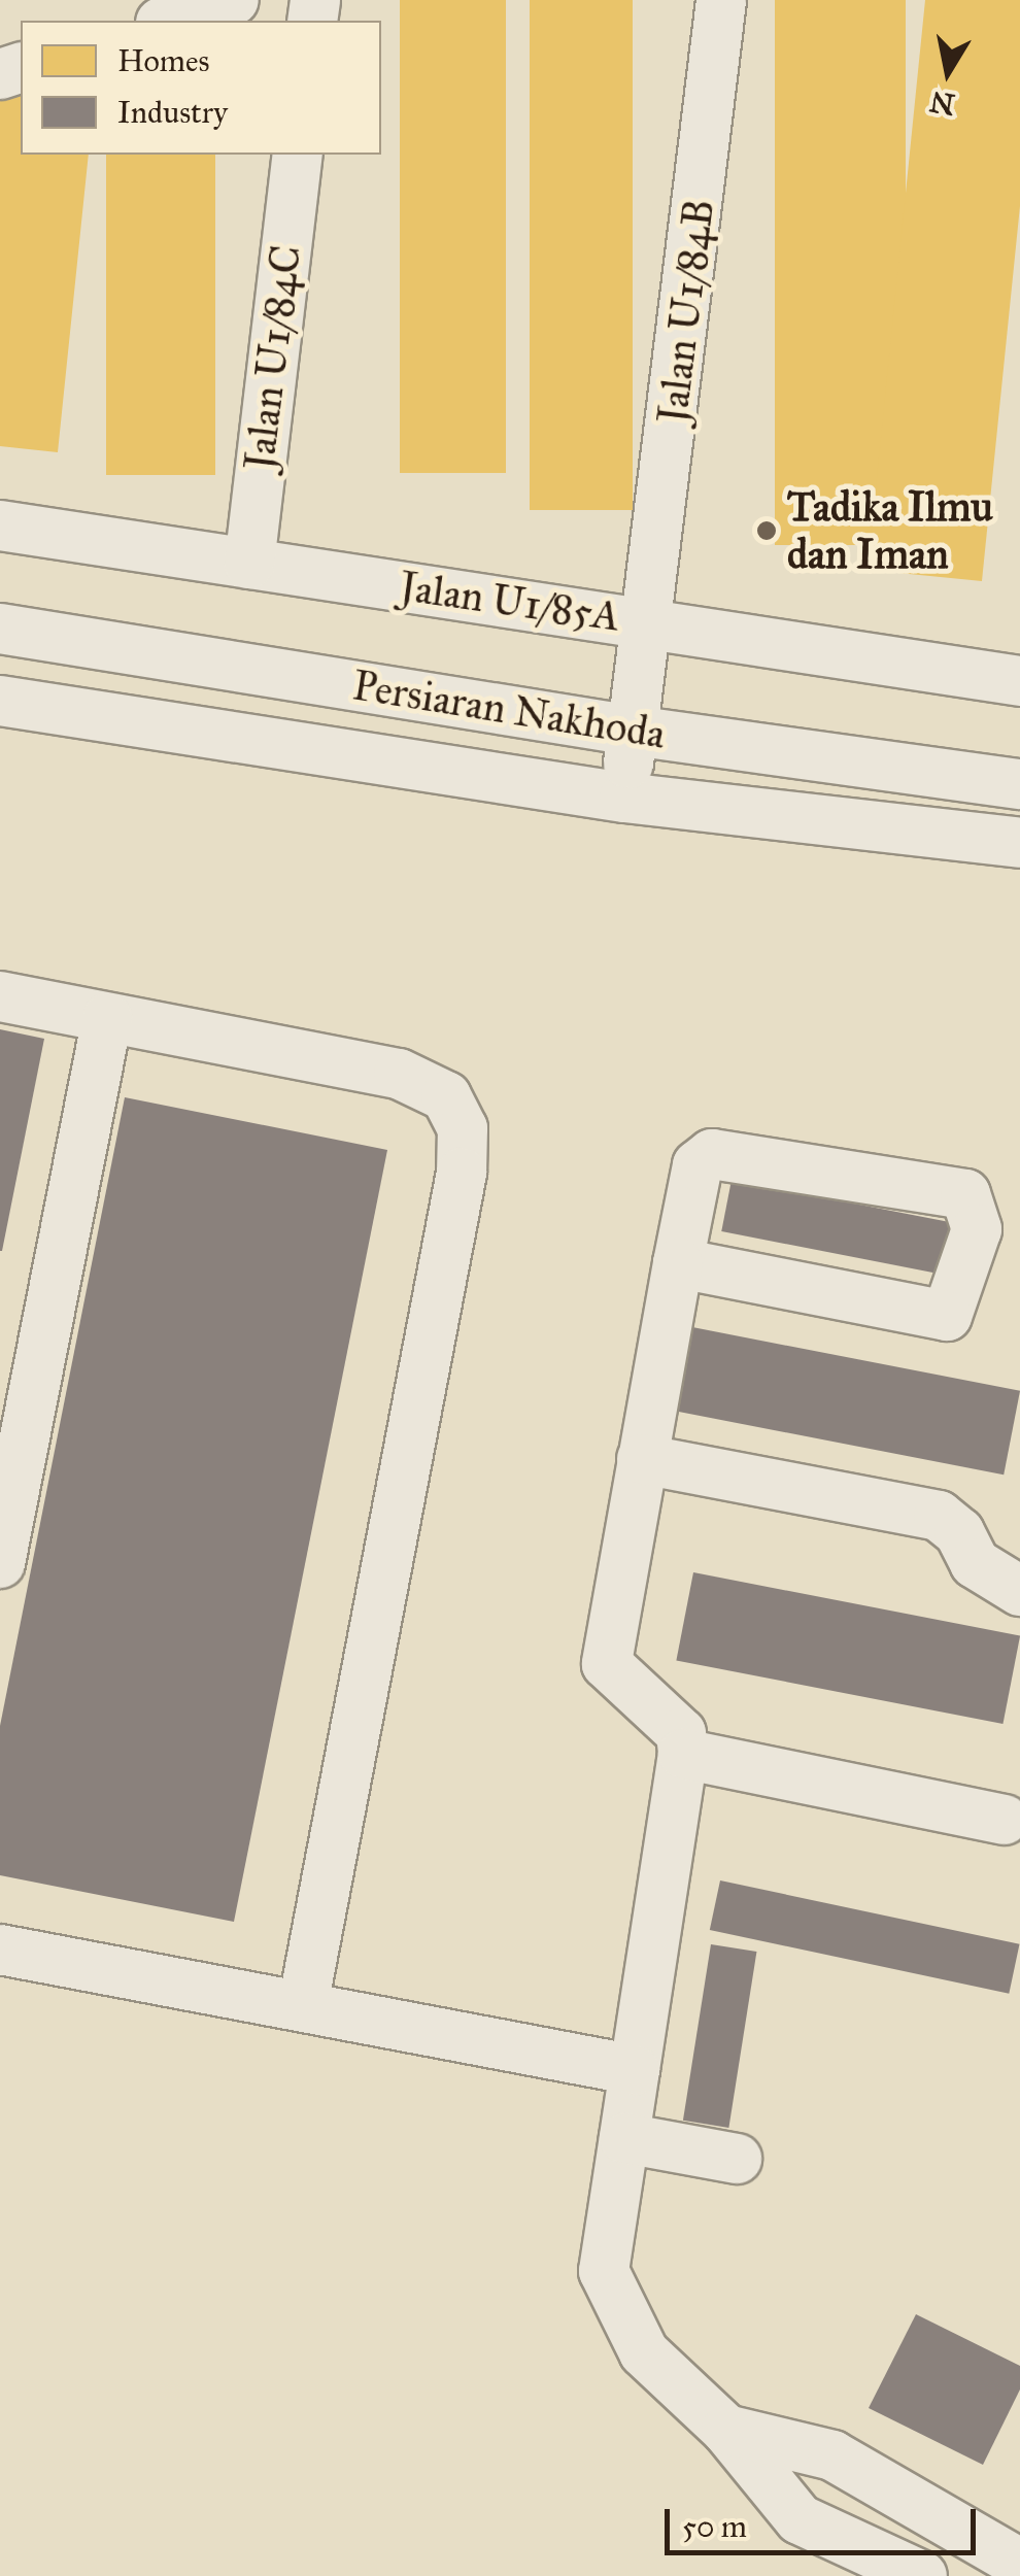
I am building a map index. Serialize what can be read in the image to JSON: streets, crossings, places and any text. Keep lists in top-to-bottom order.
{
  "streets": {
    "street": [
      "Jalan U1/84B",
      "Jalan U1/84C",
      "Jalan U1/85A",
      "Persiaran Nakhoda"
    ]
  },
  "crossings": [
    ["Jalan U1/84B", "Jalan U1/85A"],
    ["Jalan U1/84B", "Persiaran Nakhoda"],
    ["Jalan U1/84C", "Jalan U1/85A"]
  ],
  "places": ["Tadika Ilmu dan Iman"],
  "legend": ["Homes", "Industry"],
  "scale_bar": "50 m",
  "north": "bottom"
}
